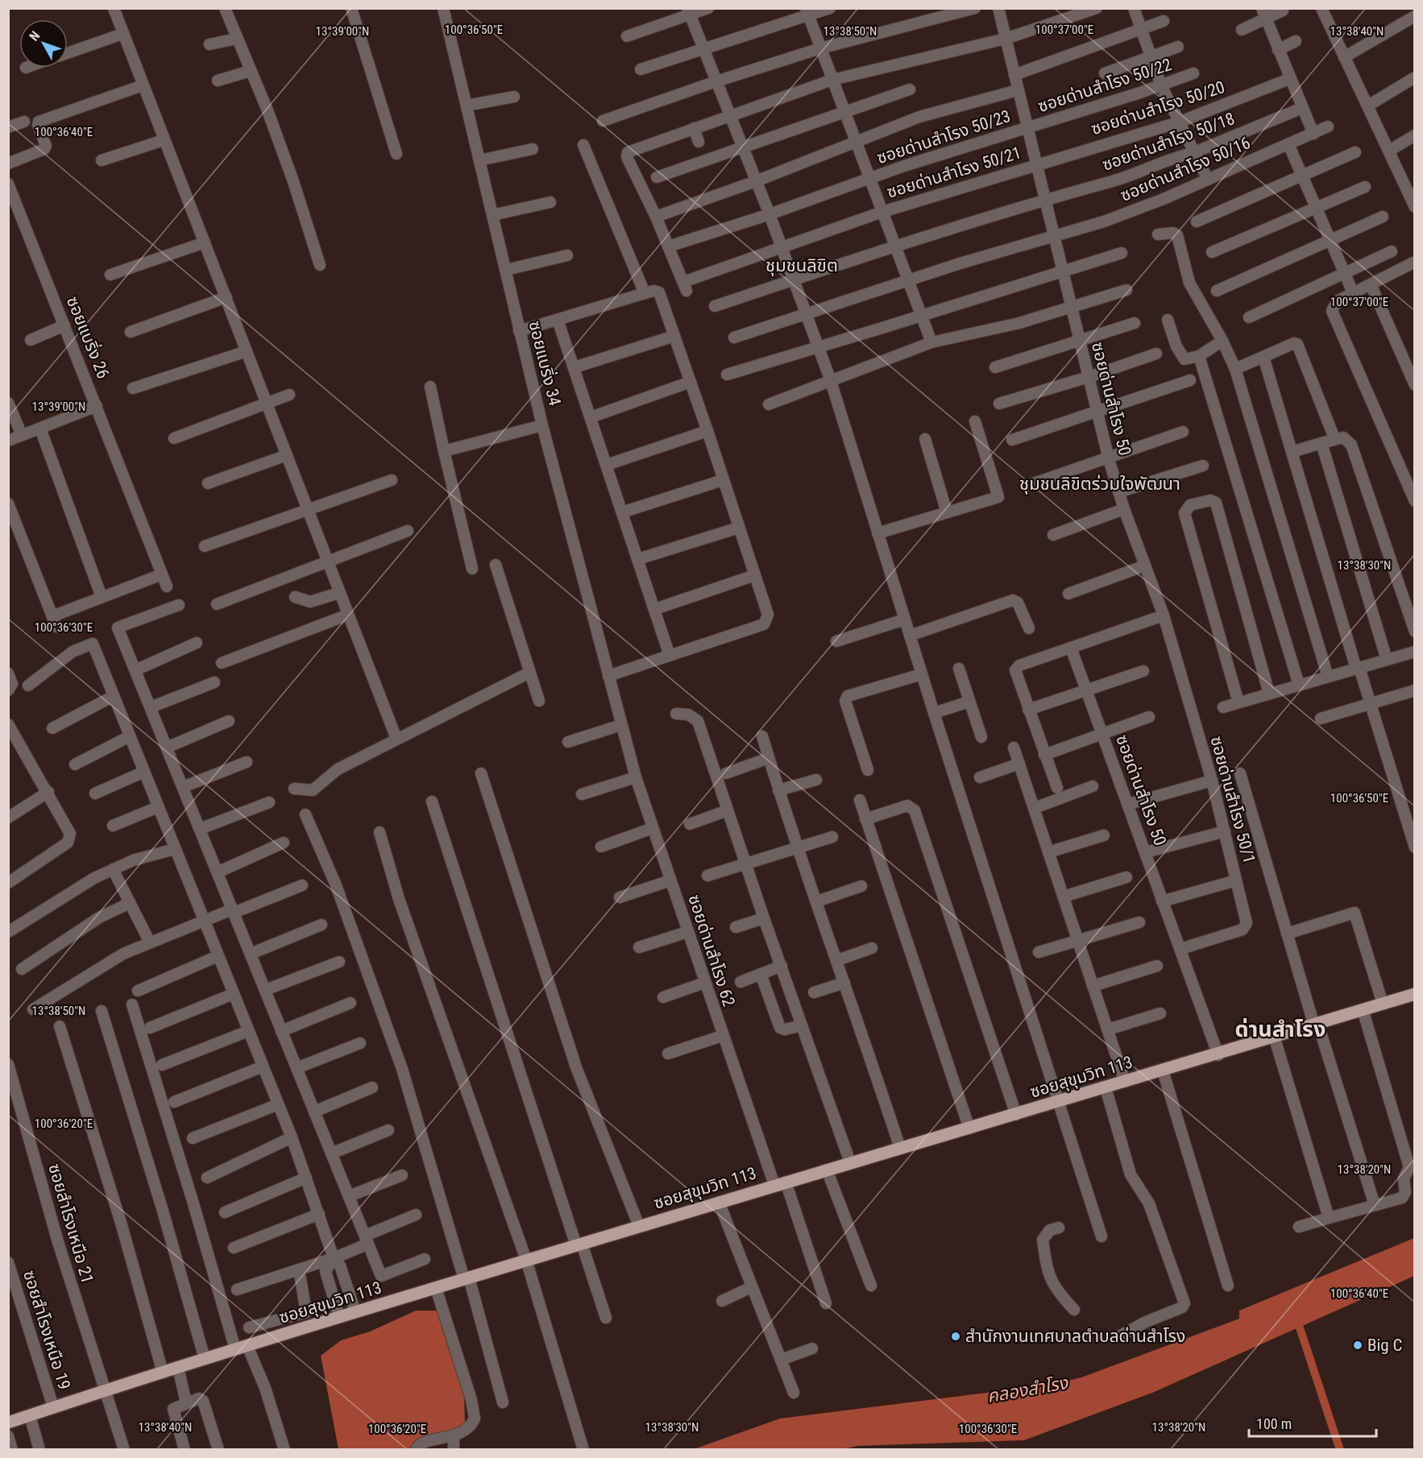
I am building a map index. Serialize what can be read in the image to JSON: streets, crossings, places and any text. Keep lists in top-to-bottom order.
{
  "streets": {
    "main road": ["ซอยสุขุมวิท 113"],
    "street": [
      "ซอยด่านสำโรง 50/22",
      "ซอยด่านสำโรง 50/20",
      "ซอยด่านสำโรง 50/23",
      "ซอยด่านสำโรง 50/18",
      "ซอยด่านสำโรง 50/16",
      "ซอยด่านสำโรง 50/21",
      "ซอยแบริ่ง 26",
      "ซอยแบริ่ง 34",
      "ซอยด่านสำโรง 50",
      "ซอยด่านสำโรง 50/1",
      "ซอยด่านสำโรง 62",
      "ซอยสำโรงเหนือ 21",
      "ซอยสำโรงเหนือ 19"
    ]
  },
  "crossings": [
    ["ซอยด่านสำโรง 50/22", "ซอยด่านสำโรง 50/23"],
    ["ซอยด่านสำโรง 50/22", "ซอยด่านสำโรง 50"],
    ["ซอยด่านสำโรง 50/20", "ซอยด่านสำโรง 50/21"],
    ["ซอยด่านสำโรง 50/20", "ซอยด่านสำโรง 50"],
    ["ซอยด่านสำโรง 50/23", "ซอยด่านสำโรง 50/21"],
    ["ซอยด่านสำโรง 50/23", "ซอยด่านสำโรง 50"],
    ["ซอยด่านสำโรง 50/18", "ซอยด่านสำโรง 50"],
    ["ซอยด่านสำโรง 50/16", "ซอยด่านสำโรง 50"],
    ["ซอยด่านสำโรง 50/21", "ซอยด่านสำโรง 50"],
    ["ซอยแบริ่ง 34", "ซอยด่านสำโรง 62"],
    ["ซอยด่านสำโรง 50", "ซอยด่านสำโรง 50/1"],
    ["ซอยด่านสำโรง 50", "ซอยสุขุมวิท 113"],
    ["ซอยด่านสำโรง 62", "ซอยสุขุมวิท 113"],
    ["ซอยสุขุมวิท 113", "ซอยสำโรงเหนือ 21"],
    ["ซอยสุขุมวิท 113", "ซอยสำโรงเหนือ 19"]
  ],
  "districts": ["ชุมชนลิขิต", "ชุมชนลิขิตร่วมใจพัฒนา", "ด่านสำโรง"],
  "water": ["คลองสำโรง"],
  "places": ["สำนักงานเทศบาลตำบลด่านสำโรง", "Big C"],
  "scale_bar": "100 m",
  "north": "top left",
  "coordinates": [
    "100°36'50\"E",
    "100°37'00\"E",
    "13°39'00\"N",
    "13°38'50\"N",
    "13°38'40\"N",
    "100°36'40\"E",
    "13°38'30\"N",
    "100°36'30\"E",
    "100°36'20\"E",
    "13°38'20\"N"
  ]
}
